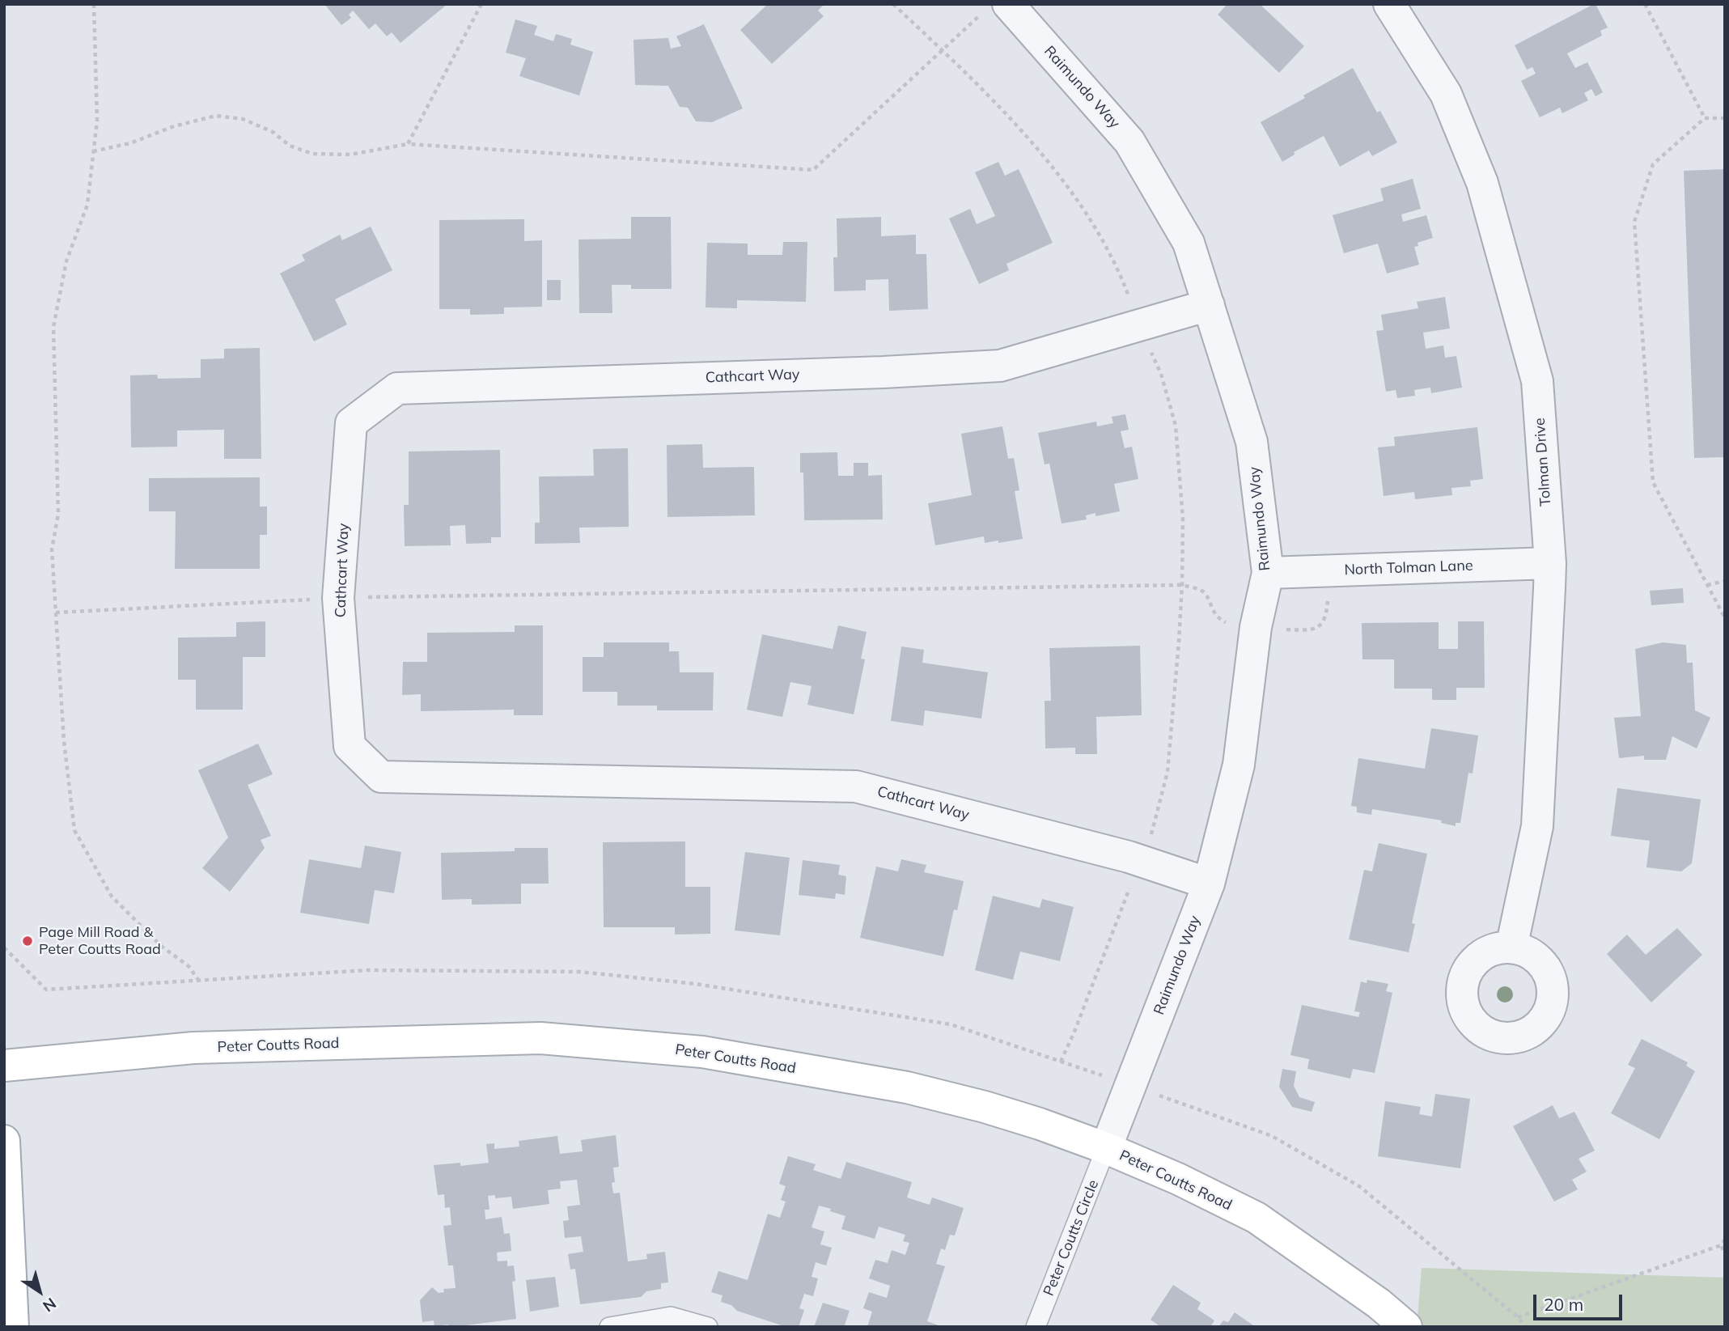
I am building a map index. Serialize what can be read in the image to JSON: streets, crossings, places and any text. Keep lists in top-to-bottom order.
{
  "streets": {
    "street": [
      "Raimundo Way",
      "Cathcart Way",
      "Tolman Drive",
      "North Tolman Lane",
      "Peter Coutts Road"
    ],
    "lane": ["Peter Coutts Circle"]
  },
  "crossings": [
    ["Raimundo Way", "Cathcart Way"],
    ["Raimundo Way", "North Tolman Lane"],
    ["Raimundo Way", "Peter Coutts Road"],
    ["Raimundo Way", "Peter Coutts Circle"],
    ["Tolman Drive", "North Tolman Lane"],
    ["Peter Coutts Road", "Peter Coutts Circle"]
  ],
  "places": ["Page Mill Road & Peter Coutts Road"],
  "scale_bar": "20 m",
  "north": "bottom right"
}
